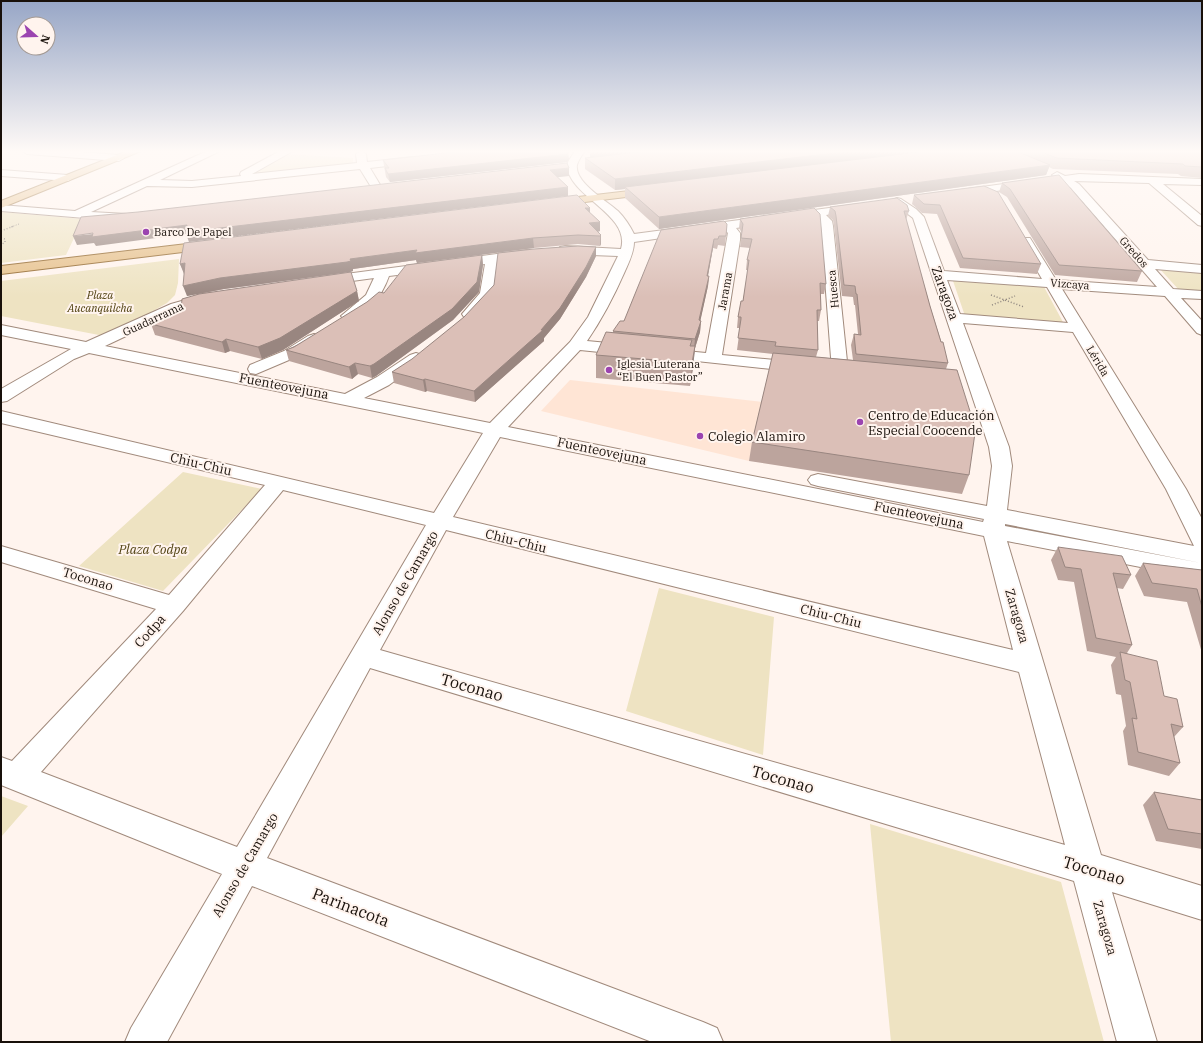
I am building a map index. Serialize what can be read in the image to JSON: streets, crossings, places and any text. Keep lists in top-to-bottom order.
{
  "streets": {
    "street": [
      "Gredos",
      "Vizcaya",
      "Huesca",
      "Jarama",
      "Zaragoza",
      "Guadarrama",
      "Lérida",
      "Fuenteovejuna",
      "Chiu-Chiu",
      "Toconao",
      "Alonso de Camargo",
      "Codpa",
      "Parinacota"
    ]
  },
  "crossings": [
    ["Gredos", "Vizcaya"],
    ["Vizcaya", "Zaragoza"],
    ["Vizcaya", "Lérida"],
    ["Huesca", "Jarama"],
    ["Zaragoza", "Fuenteovejuna"],
    ["Zaragoza", "Chiu-Chiu"],
    ["Zaragoza", "Toconao"],
    ["Guadarrama", "Fuenteovejuna"],
    ["Fuenteovejuna", "Alonso de Camargo"],
    ["Chiu-Chiu", "Alonso de Camargo"],
    ["Chiu-Chiu", "Codpa"],
    ["Toconao", "Alonso de Camargo"],
    ["Toconao", "Codpa"],
    ["Alonso de Camargo", "Parinacota"],
    ["Codpa", "Parinacota"]
  ],
  "parks": ["Plaza Aucanquilcha", "Plaza Codpa"],
  "places": [
    "Barco De Papel",
    "Iglesia Luterana “El Buen Pastor”",
    "Centro de Educación Especial Coocende",
    "Colegio Alamiro"
  ],
  "north": "right"
}
